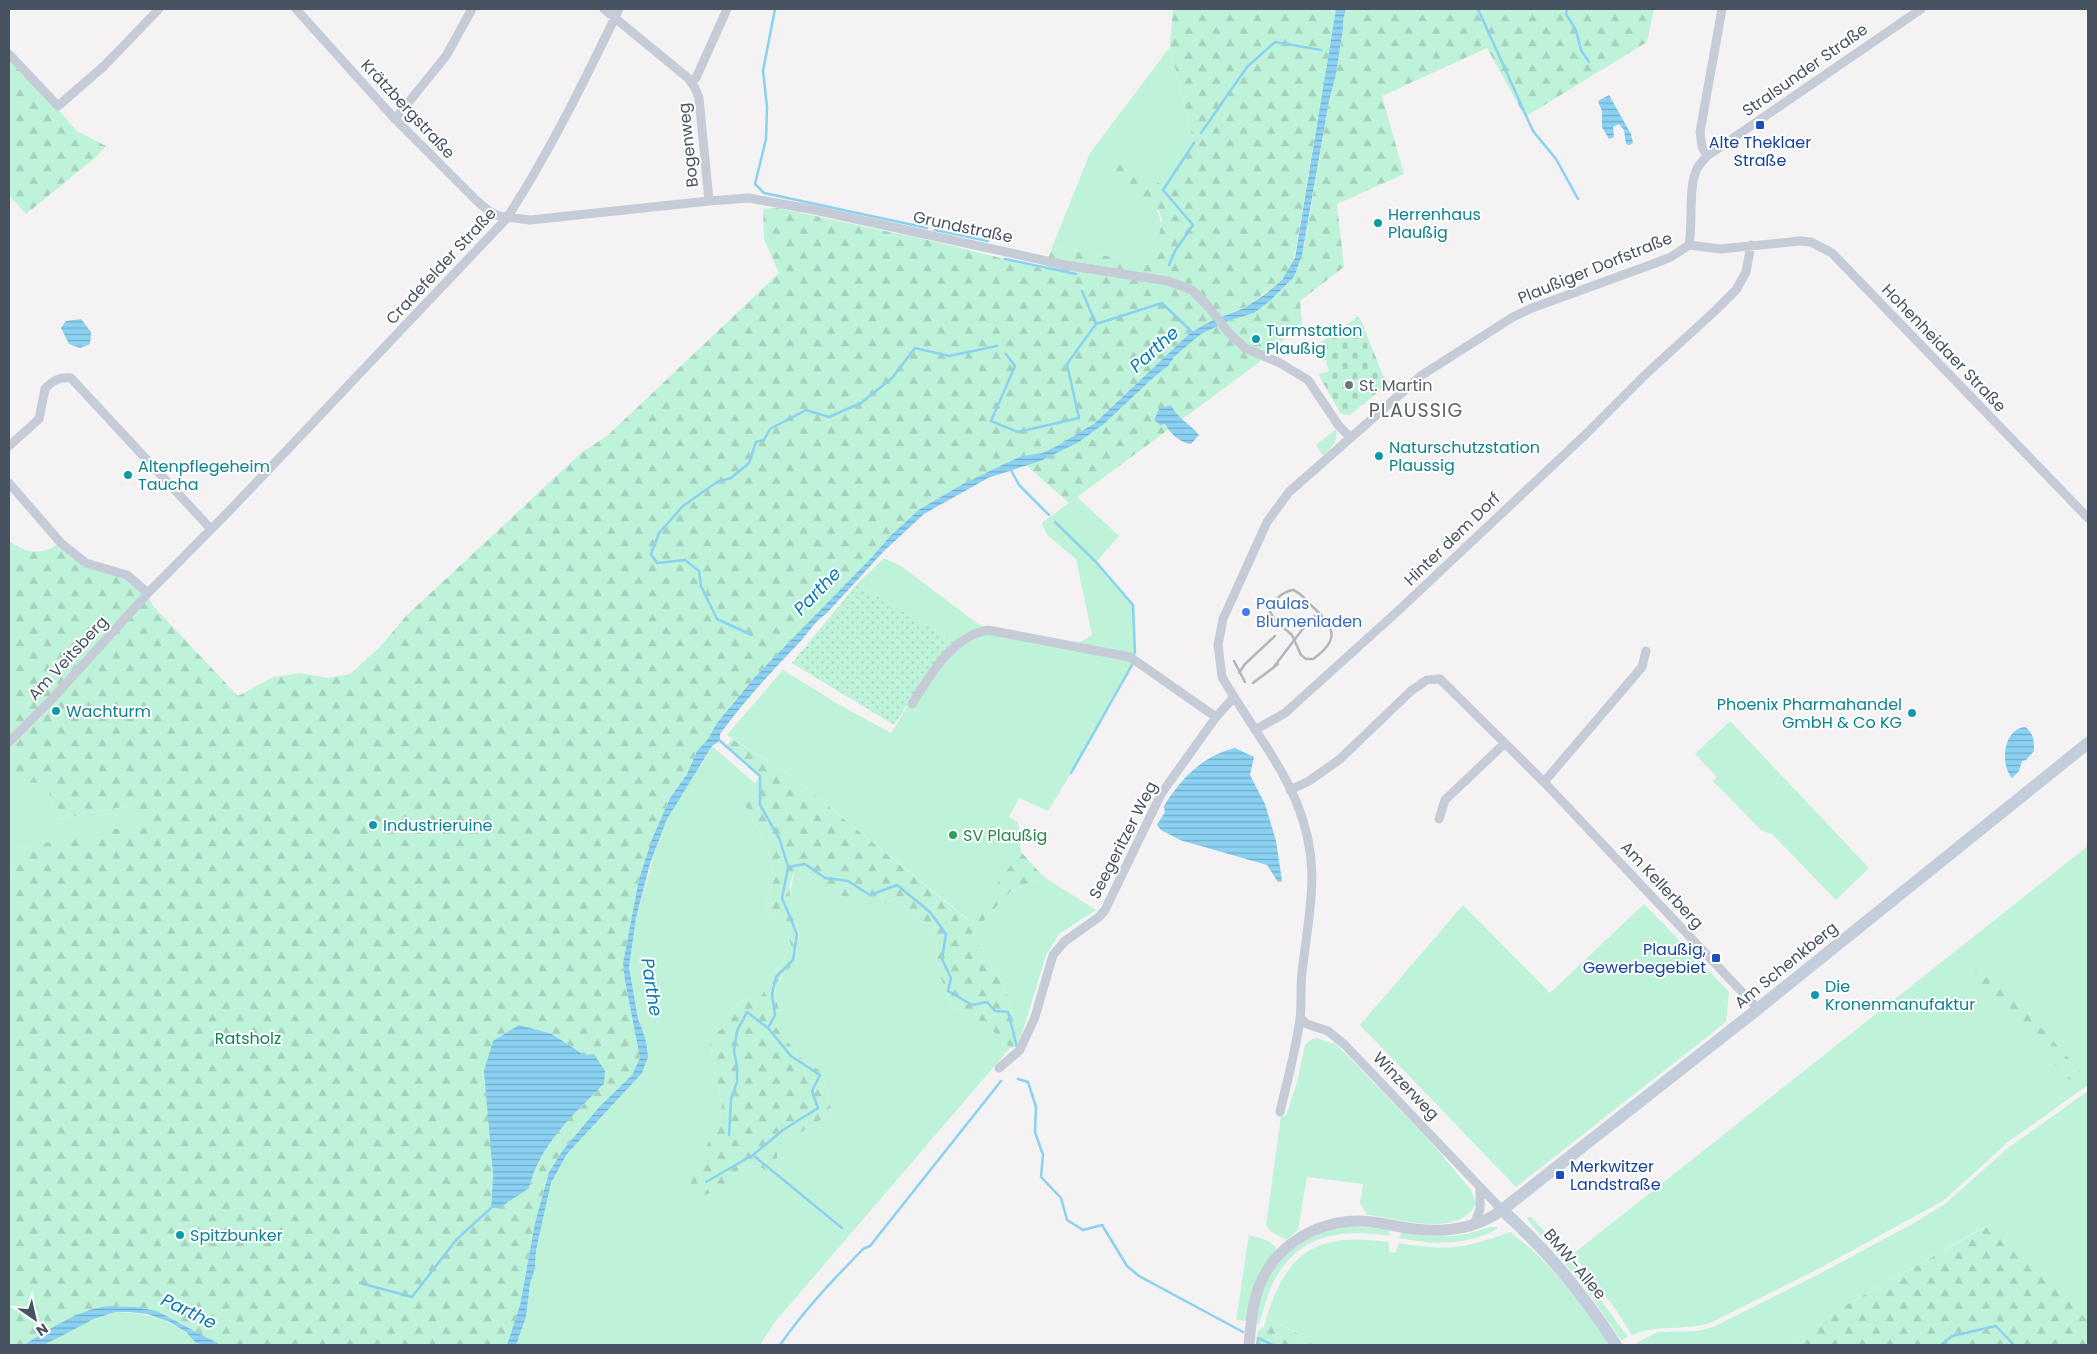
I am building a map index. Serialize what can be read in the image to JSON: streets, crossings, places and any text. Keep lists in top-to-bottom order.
{
  "streets": {
    "main road": ["Am Schenkberg", "BMW-Allee"],
    "street": [
      "Stralsunder Straße",
      "Krätzbergstraße",
      "Bogenweg",
      "Grundstraße",
      "Cradefelder Straße",
      "Plaußiger Dorfstraße",
      "Hohenheidaer Straße",
      "Hinter dem Dorf",
      "Am Veitsberg",
      "Seegeritzer Weg",
      "Am Kellerberg",
      "Winzerweg"
    ]
  },
  "crossings": [
    ["Krätzbergstraße", "Grundstraße"],
    ["Krätzbergstraße", "Cradefelder Straße"],
    ["Bogenweg", "Grundstraße"],
    ["Bogenweg", "Cradefelder Straße"],
    ["Grundstraße", "Cradefelder Straße"],
    ["Grundstraße", "Plaußiger Dorfstraße"],
    ["Cradefelder Straße", "Am Veitsberg"],
    ["Plaußiger Dorfstraße", "Hohenheidaer Straße"],
    ["Plaußiger Dorfstraße", "Hinter dem Dorf"],
    ["Plaußiger Dorfstraße", "Seegeritzer Weg"],
    ["Plaußiger Dorfstraße", "Am Kellerberg"],
    ["Plaußiger Dorfstraße", "Winzerweg"],
    ["Hohenheidaer Straße", "Hinter dem Dorf"],
    ["Am Kellerberg", "Am Schenkberg"],
    ["Am Schenkberg", "Winzerweg"],
    ["Am Schenkberg", "BMW-Allee"],
    ["Winzerweg", "BMW-Allee"]
  ],
  "districts": ["PLAUSSIG"],
  "water": ["Parthe"],
  "parks": ["Ratsholz"],
  "places": {
    "transit": ["Alte Theklaer Straße", "Plaußig, Gewerbegebiet", "Merkwitzer Landstraße"],
    "other": [
      "Herrenhaus Plaußig",
      "Turmstation Plaußig",
      "St. Martin",
      "Naturschutzstation Plaussig",
      "Altenpflegeheim Taucha",
      "Paulas Blumenladen",
      "Wachturm",
      "Phoenix Pharmahandel GmbH & Co KG",
      "Industrieruine",
      "SV Plaußig",
      "Die Kronenmanufaktur",
      "Spitzbunker"
    ]
  },
  "north": "bottom right"
}
